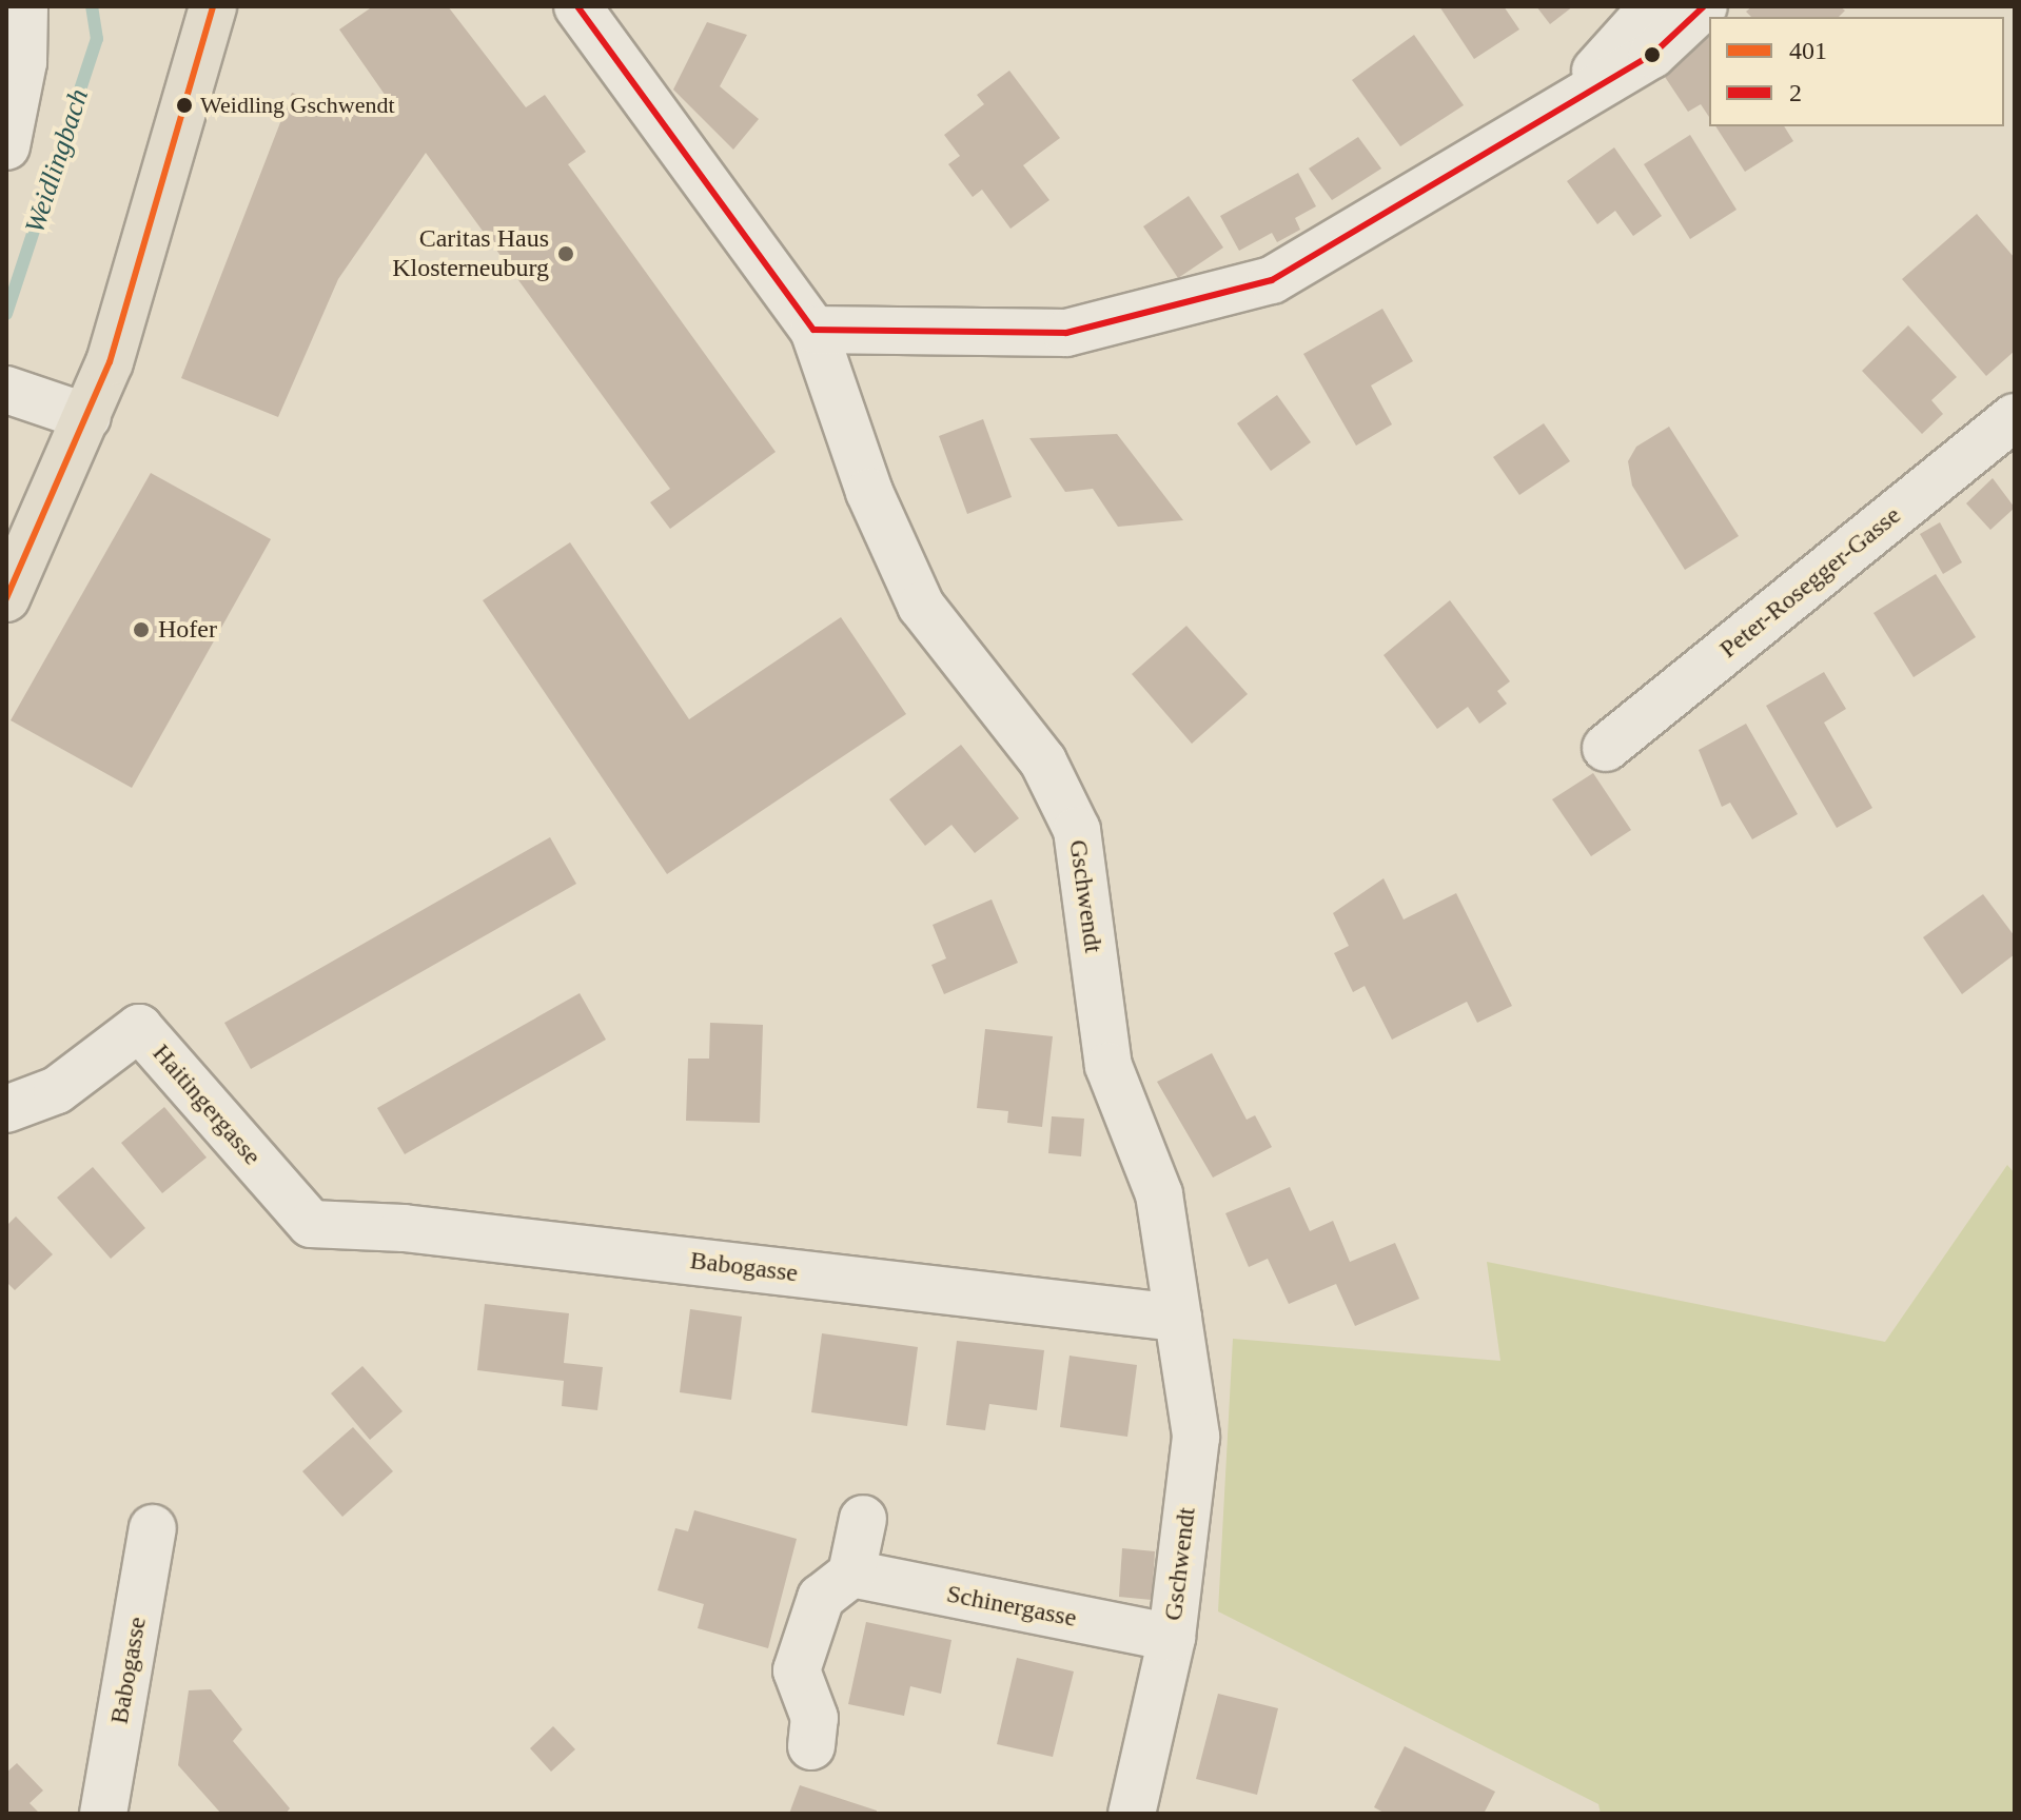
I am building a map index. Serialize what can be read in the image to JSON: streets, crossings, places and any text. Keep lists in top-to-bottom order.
{
  "streets": {
    "street": [
      "Peter-Rosegger-Gasse",
      "Gschwendt",
      "Haitingergasse",
      "Babogasse",
      "Schinergasse"
    ]
  },
  "crossings": [
    ["Gschwendt", "Babogasse"],
    ["Gschwendt", "Schinergasse"],
    ["Haitingergasse", "Babogasse"]
  ],
  "water": ["Weidlingbach"],
  "places": ["Weidling Gschwendt", "Caritas Haus Klosterneuburg", "Hofer"],
  "lines": ["transit line 401", "transit line 2"],
  "legend": ["401", "2"]
}
